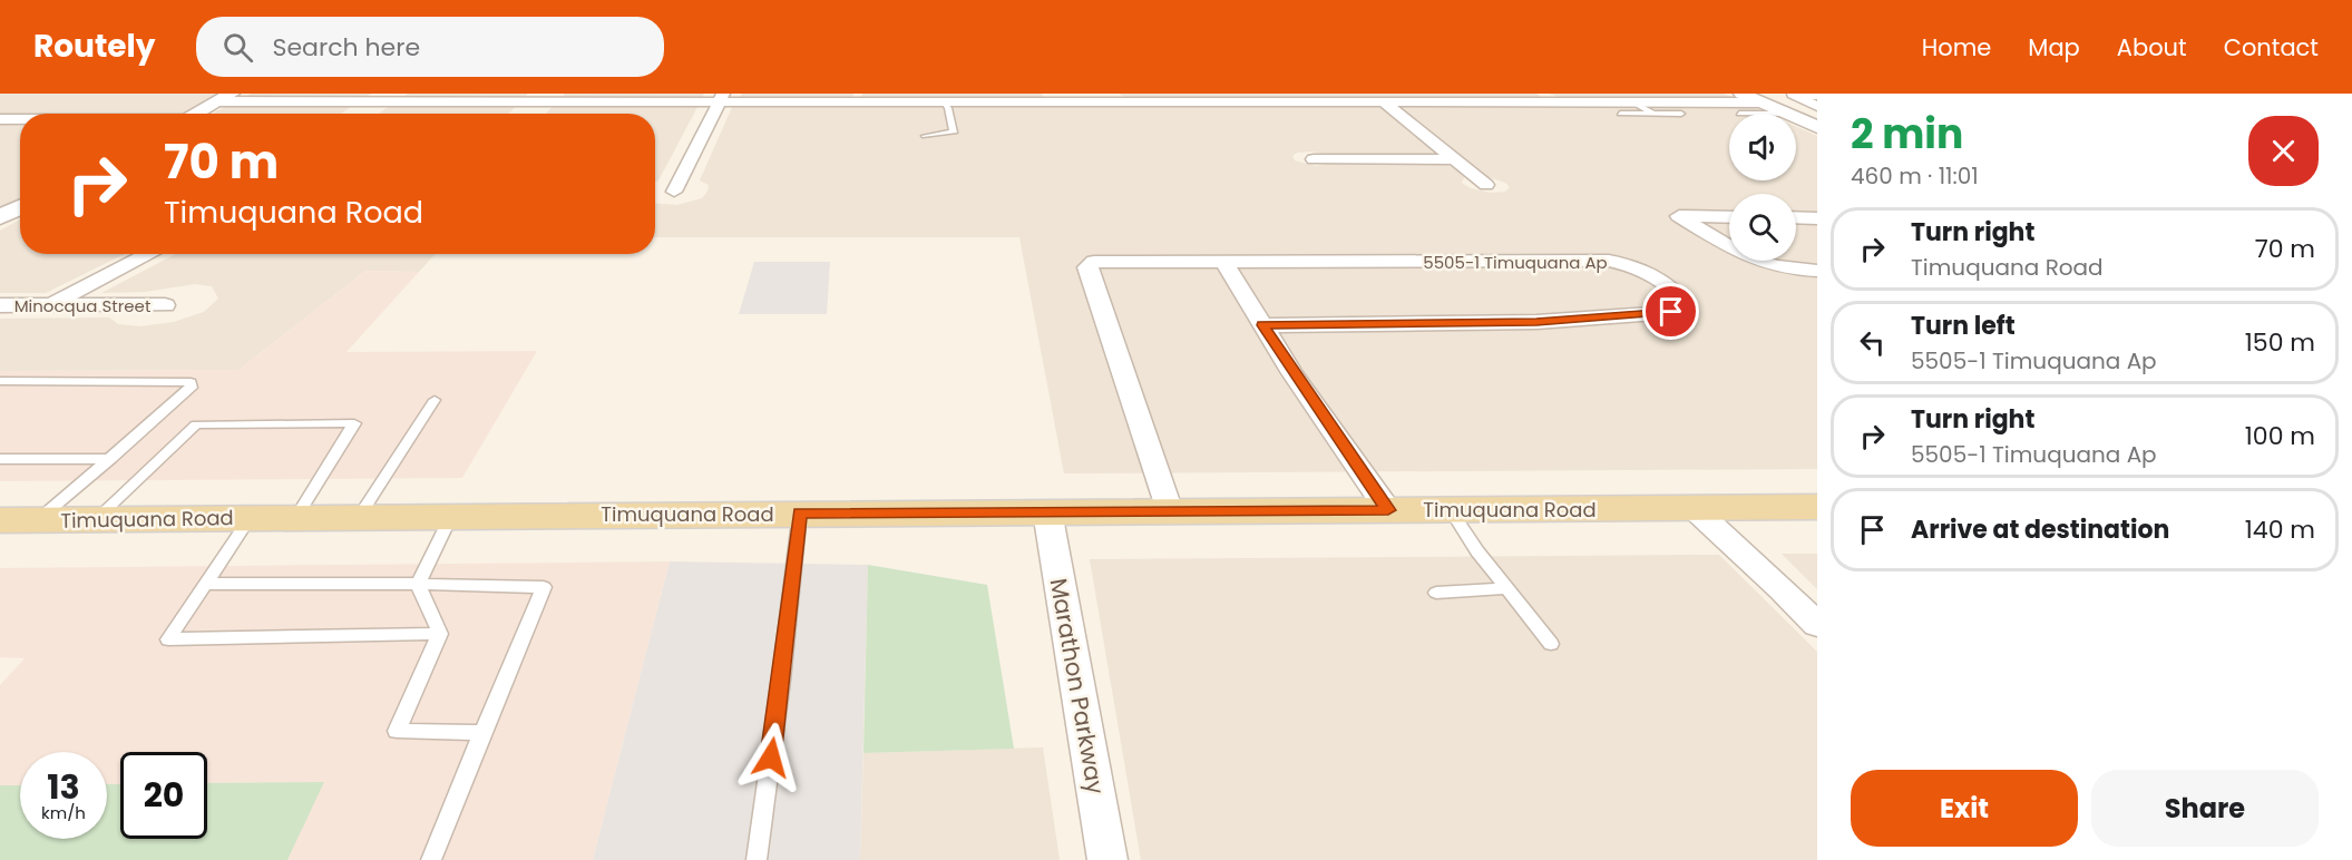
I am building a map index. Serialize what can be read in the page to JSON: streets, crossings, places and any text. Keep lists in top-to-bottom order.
{
  "streets": {
    "main road": ["Timuquana Road"],
    "street": ["5505-1 Timuquana Ap", "Minocqua Street", "Marathon Parkway"]
  },
  "crossings": [
    ["Timuquana Road", "Marathon Parkway"]
  ],
  "page": {
    "header": "Routely",
    "search": "Search here",
    "nav": [
      "Home",
      "Map",
      "About",
      "Contact"
    ],
    "heading": ["2 min", "460 m · 11:01"],
    "turn": ["70 m", "Timuquana Road"],
    "list": [
      {
        "name": "Turn right",
        "note": "Timuquana Road",
        "value": "70 m"
      },
      {
        "name": "Turn left",
        "note": "5505-1 Timuquana Ap",
        "value": "150 m"
      },
      {
        "name": "Turn right",
        "note": "5505-1 Timuquana Ap",
        "value": "100 m"
      },
      {
        "name": "Arrive at destination",
        "value": "140 m"
      }
    ],
    "speed": "13 km/h",
    "limit": "20",
    "buttons": ["Exit", "Share"]
  }
}
